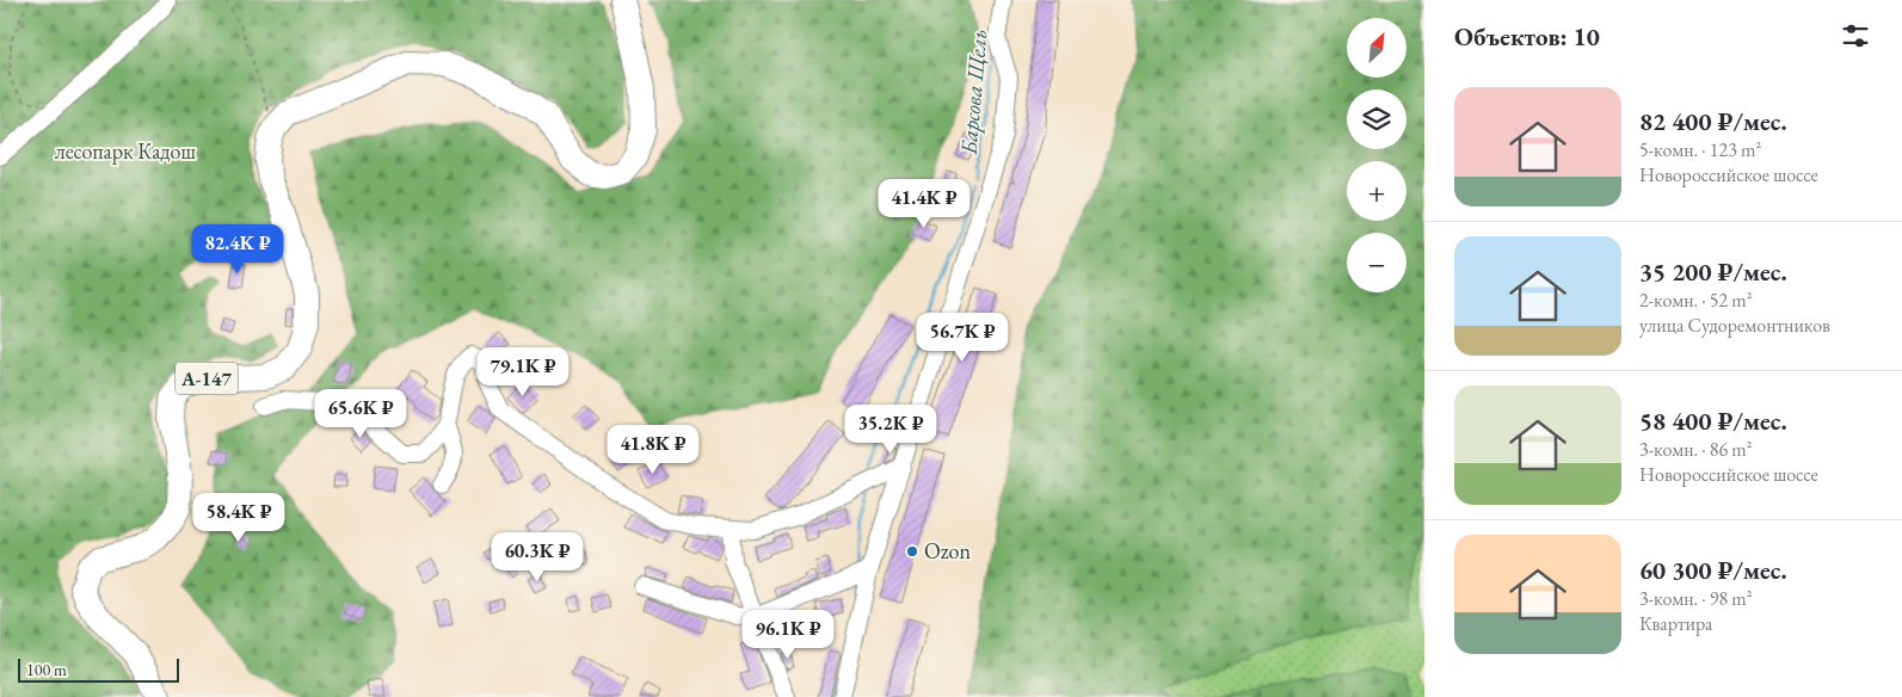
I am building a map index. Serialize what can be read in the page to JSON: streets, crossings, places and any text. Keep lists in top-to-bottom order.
{
  "streets": {
    "highway": ["А-147"]
  },
  "water": ["Барсова Щель"],
  "parks": ["лесопарк Кадош"],
  "places": ["Ozon"],
  "scale_bar": "100 m",
  "north": "top right",
  "page": {
    "heading": "Объектов: 10",
    "map_buttons": ["+", "−"],
    "list": [
      {
        "name": "82 400 ₽/мес.",
        "note": "5-комн. · 123 m² · Новороссийское шоссе"
      },
      {
        "name": "35 200 ₽/мес.",
        "note": "2-комн. · 52 m² · улица Судоремонтников"
      },
      {
        "name": "58 400 ₽/мес.",
        "note": "3-комн. · 86 m² · Новороссийское шоссе"
      },
      {
        "name": "60 300 ₽/мес.",
        "note": "3-комн. · 98 m² · Квартира"
      }
    ],
    "price": [
      "41.4K ₽",
      "82.4K ₽",
      "56.7K ₽",
      "79.1K ₽",
      "65.6K ₽",
      "35.2K ₽",
      "41.8K ₽",
      "58.4K ₽",
      "60.3K ₽",
      "96.1K ₽"
    ],
    "scale": "100 m"
  }
}
